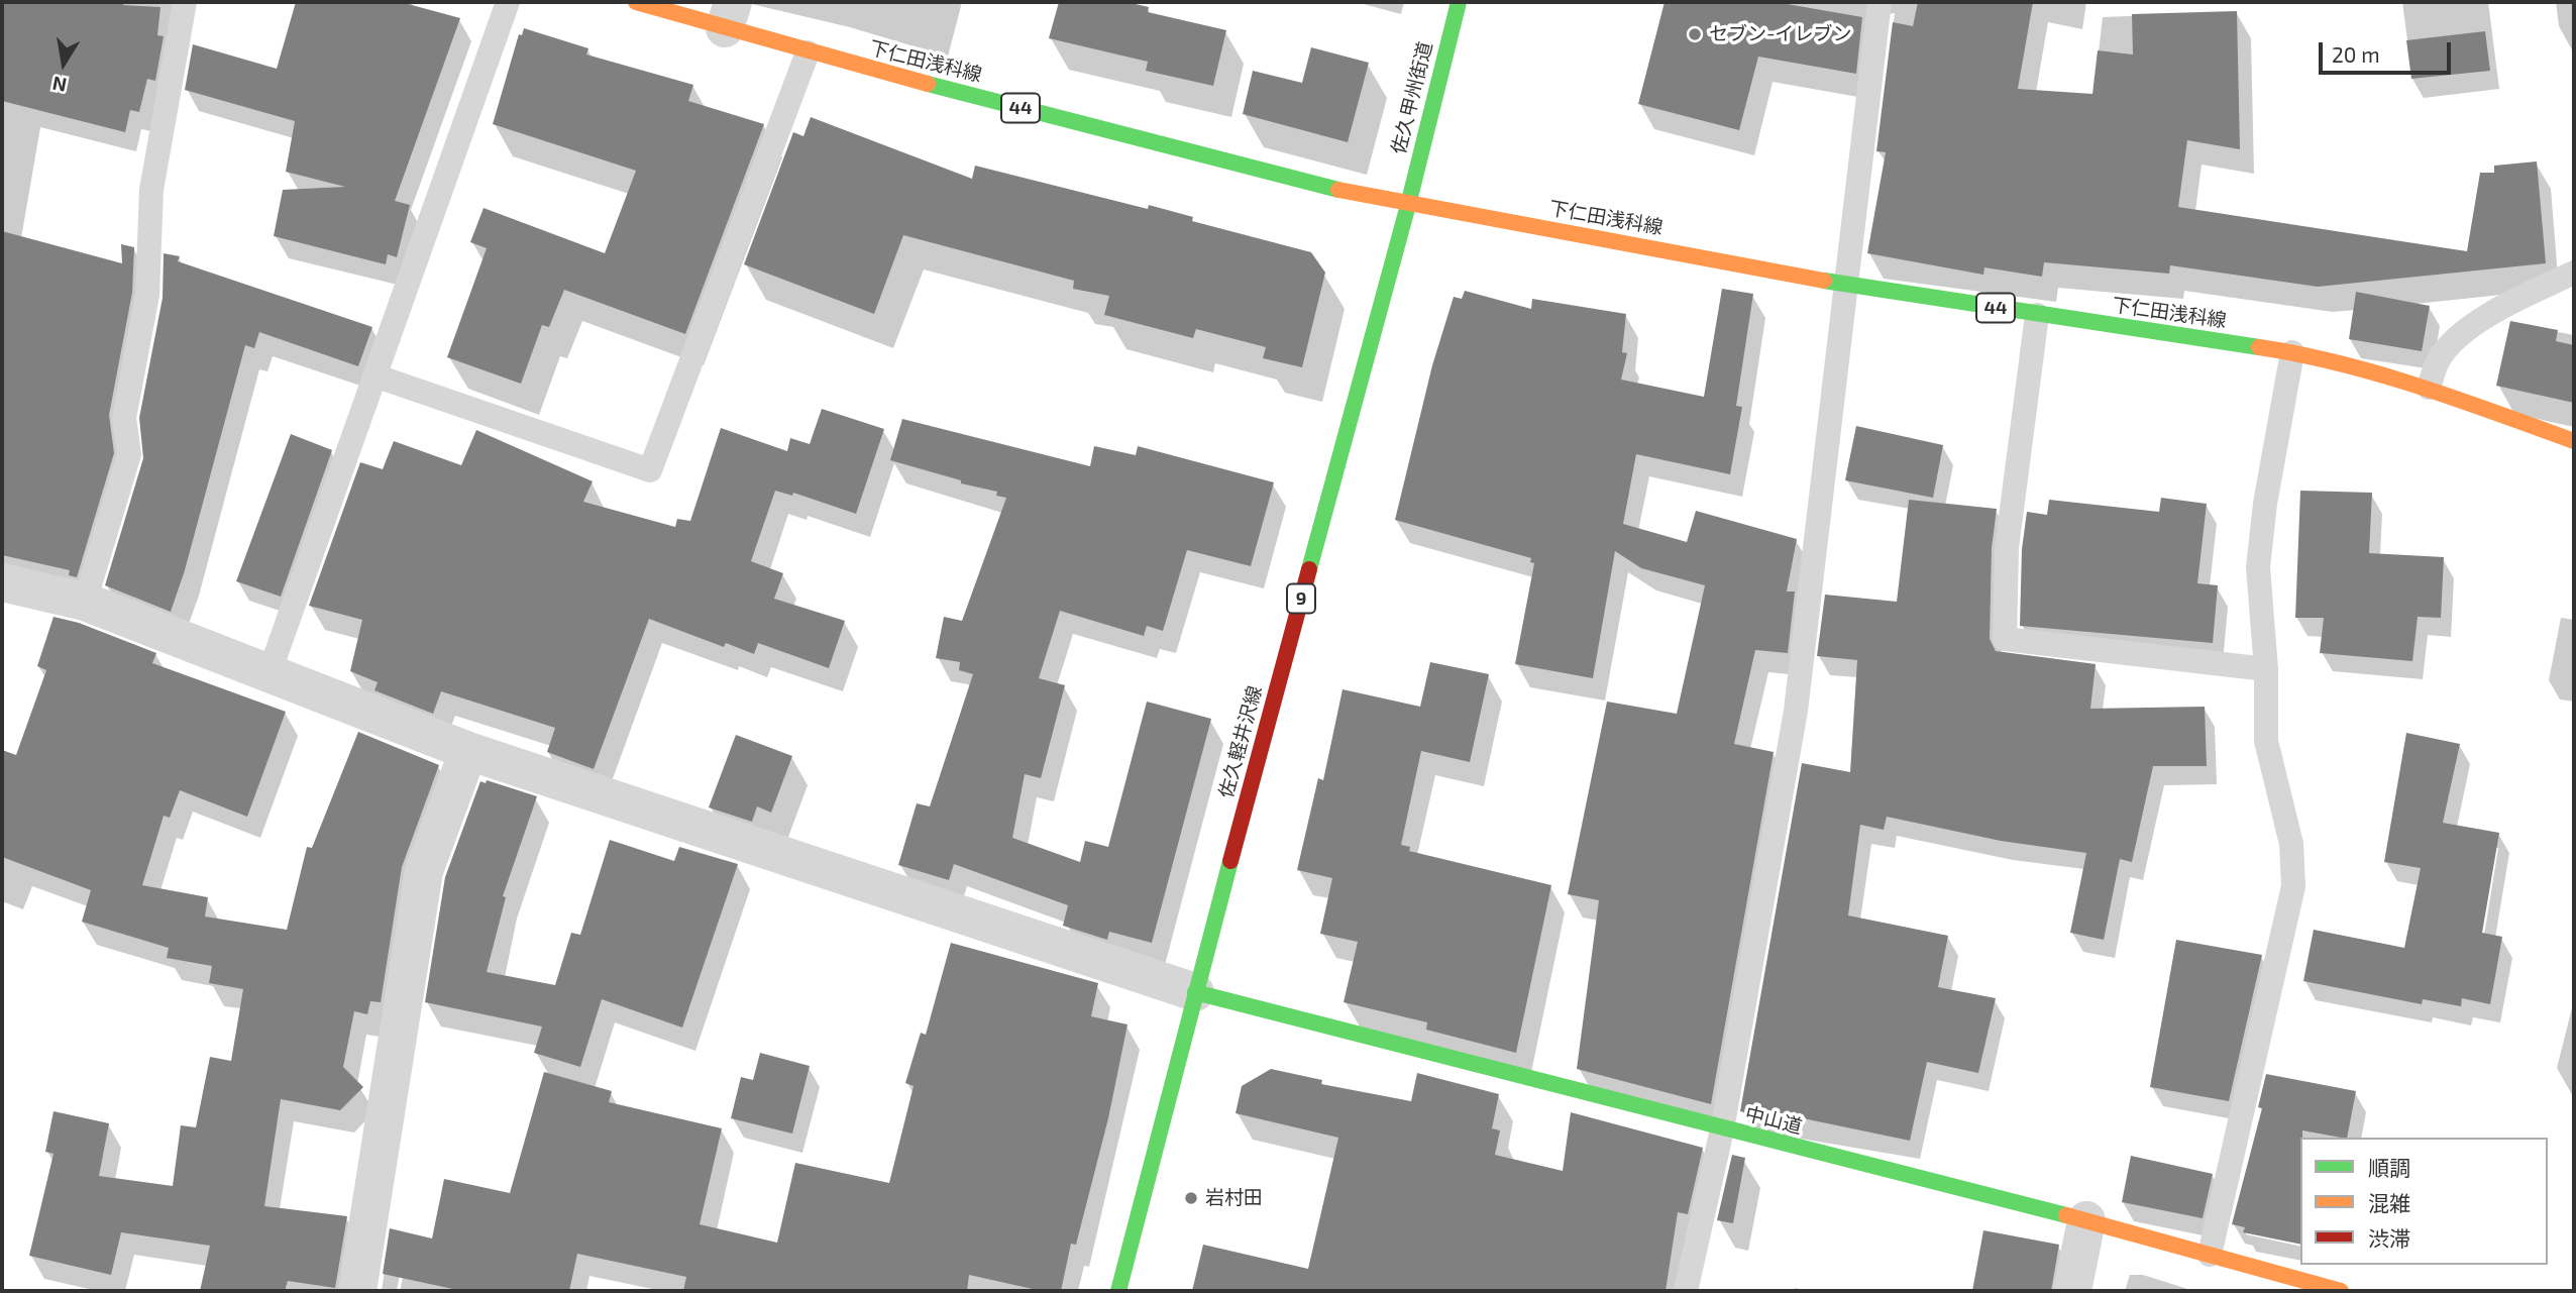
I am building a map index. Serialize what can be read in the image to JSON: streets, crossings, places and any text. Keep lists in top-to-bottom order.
{
  "streets": {
    "main road": [
      "下仁田浅科線",
      "佐久甲州街道",
      "44",
      "9",
      "佐久軽井沢線",
      "中山道"
    ]
  },
  "crossings": [
    ["下仁田浅科線", "佐久甲州街道"],
    ["下仁田浅科線", "佐久軽井沢線"],
    ["佐久甲州街道", "佐久軽井沢線"],
    ["佐久軽井沢線", "中山道"]
  ],
  "places": ["セブン-イレブン", "岩村田"],
  "legend": ["順調", "混雑", "渋滞"],
  "scale_bar": "20 m",
  "north": "bottom"
}
